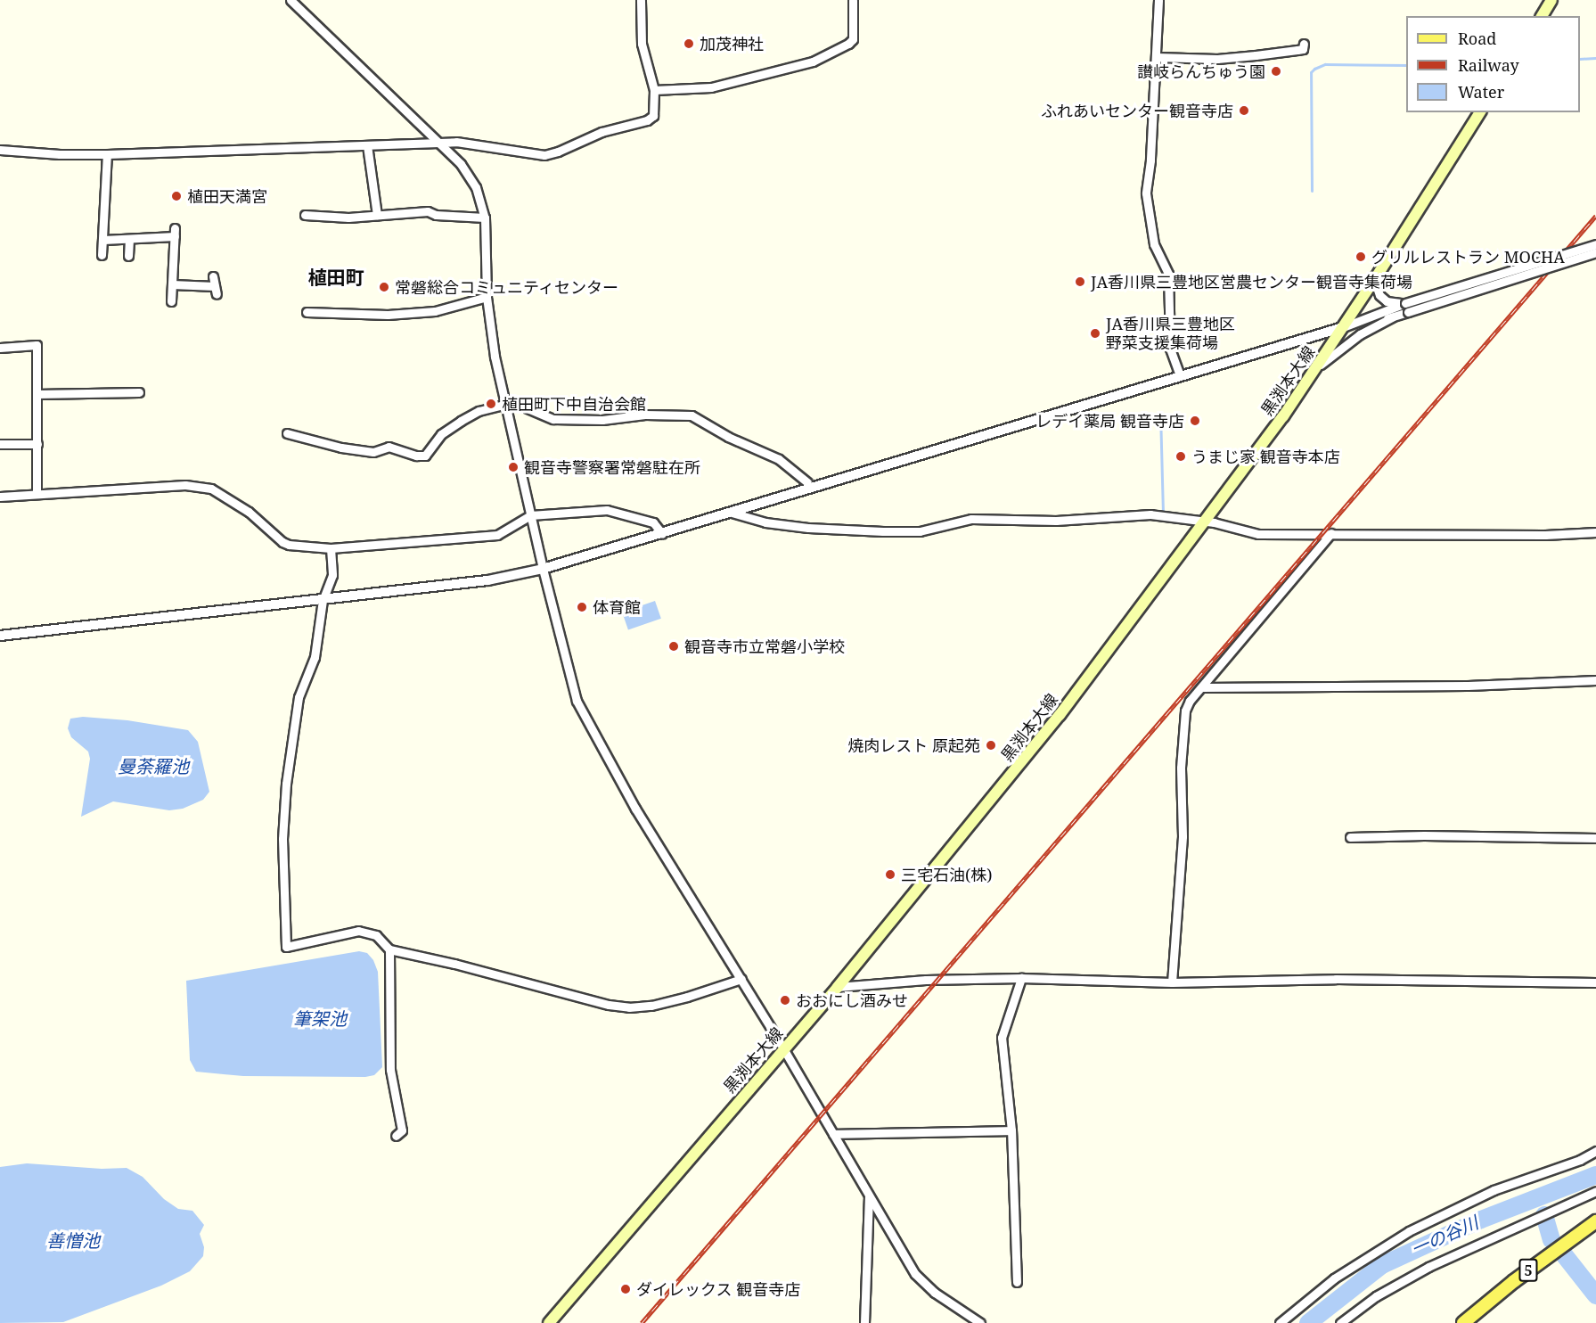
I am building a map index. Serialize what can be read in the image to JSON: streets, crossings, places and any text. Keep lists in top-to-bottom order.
{
  "streets": {
    "main road": ["黒渕本大線", "5"]
  },
  "districts": ["植田町"],
  "water": [
    "曼荼羅池",
    "筆架池",
    "一の谷川",
    "善憎池"
  ],
  "places": [
    "加茂神社",
    "讃岐らんちゅう園",
    "ふれあいセンター観音寺店",
    "植田天満宮",
    "グリルレストラン MOCHA",
    "JA香川県三豊地区営農センター観音寺集荷場",
    "常磐総合コミュニティセンター",
    "JA香川県三豊地区 野菜支援集荷場",
    "植田町下中自治会館",
    "レデイ薬局 観音寺店",
    "うまじ家 観音寺本店",
    "観音寺警察署常磐駐在所",
    "体育館",
    "観音寺市立常磐小学校",
    "焼肉レスト 原起苑",
    "三宅石油(株)",
    "おおにし酒みせ",
    "ダイレックス 観音寺店"
  ],
  "legend": ["Road", "Railway", "Water"]
}
